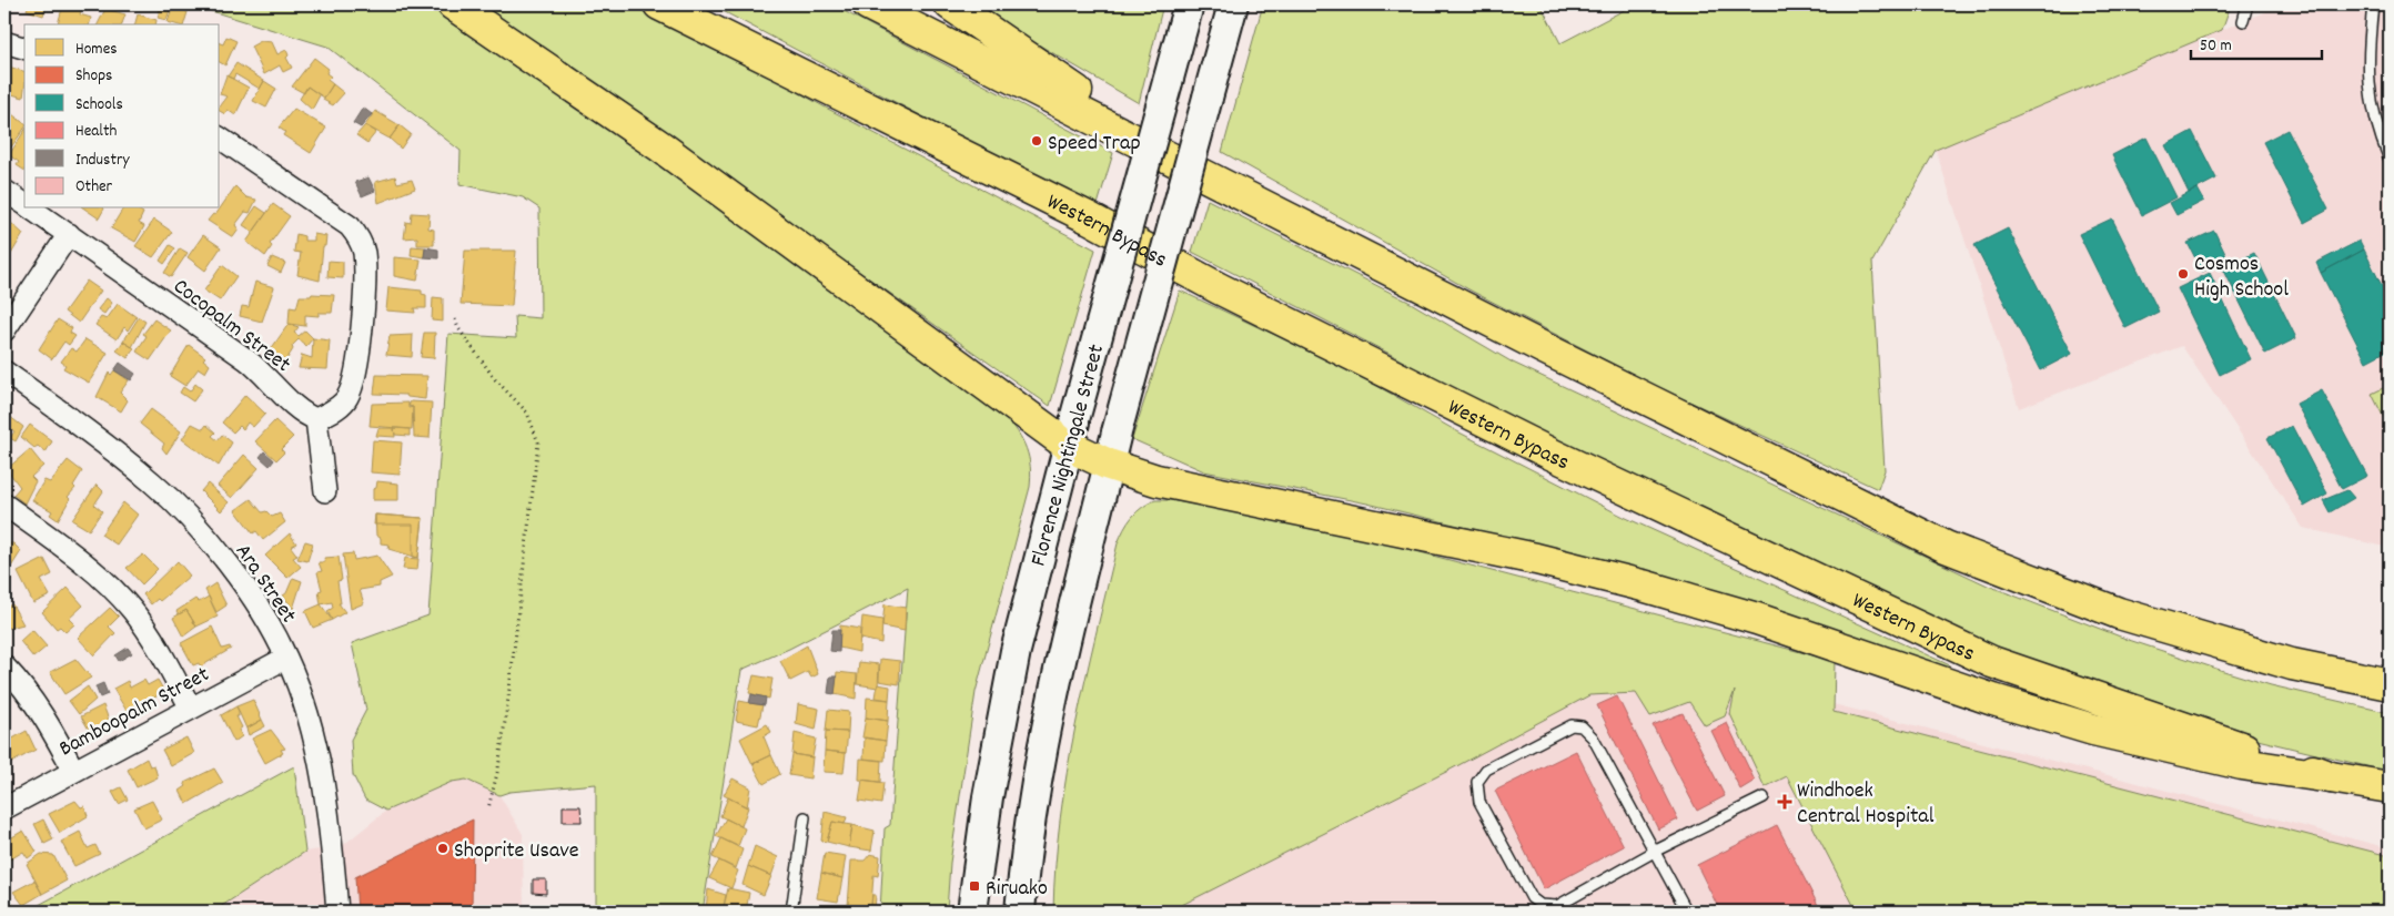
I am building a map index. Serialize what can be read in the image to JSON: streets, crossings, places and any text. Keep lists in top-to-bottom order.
{
  "streets": {
    "highway": ["Western Bypass"],
    "main road": ["Florence Nightingale Street"],
    "street": ["Cocopalm Street", "Ara Street", "Bamboopalm Street"]
  },
  "crossings": [
    ["Ara Street", "Bamboopalm Street"]
  ],
  "places": {
    "other": ["Speed Trap", "Cosmos High School", "Shoprite Usave"],
    "health": ["Windhoek Central Hospital"],
    "transit": ["Riruako"]
  },
  "legend": [
    "Homes",
    "Shops",
    "Schools",
    "Health",
    "Industry",
    "Other"
  ],
  "scale_bar": "50 m"
}
